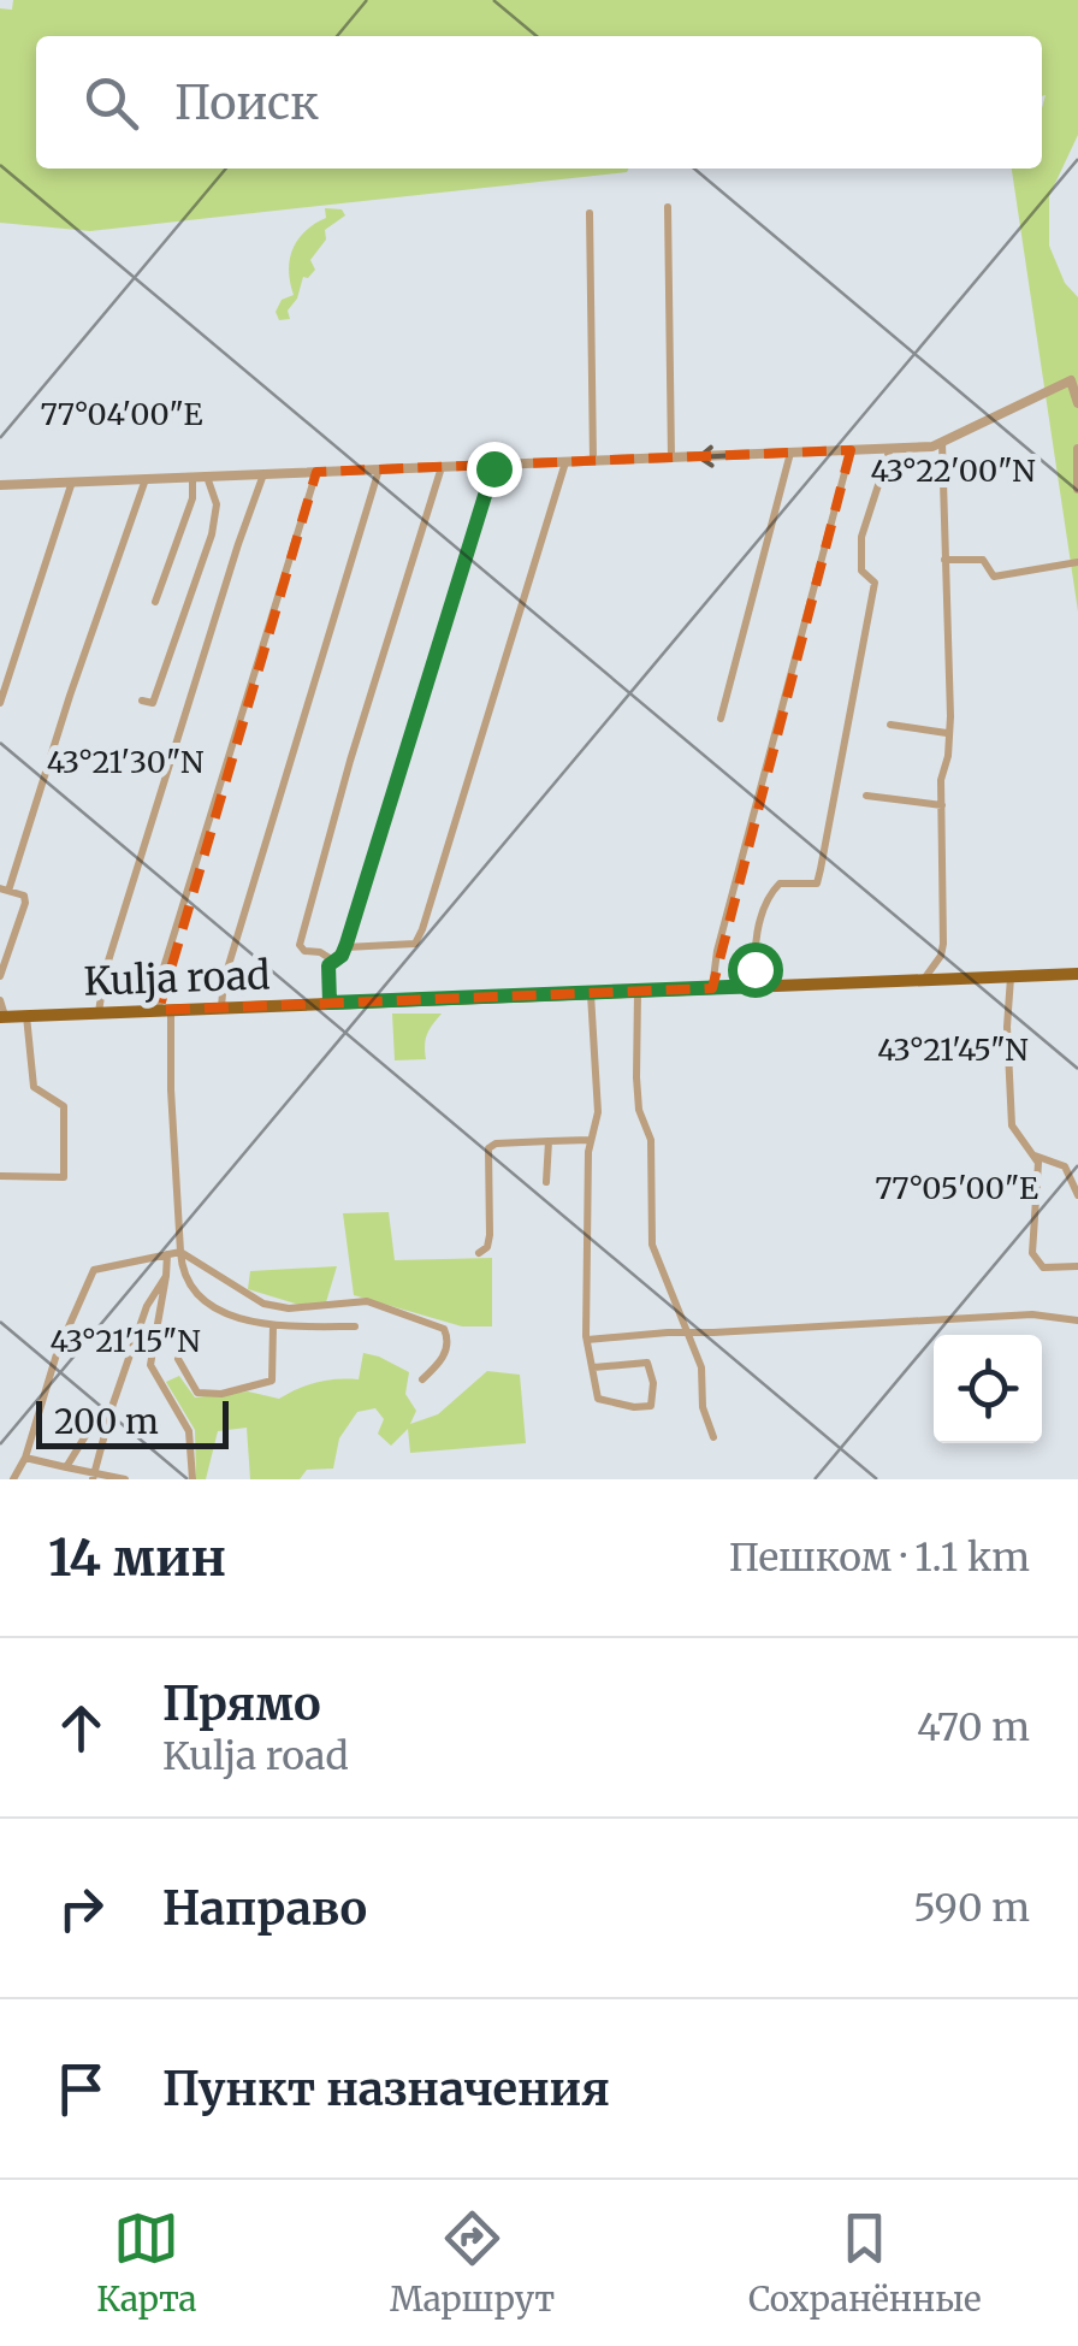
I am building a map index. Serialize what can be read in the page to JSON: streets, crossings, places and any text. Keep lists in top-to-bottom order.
{
  "streets": {
    "main road": ["Kulja road"]
  },
  "scale_bar": "200 m",
  "page": {
    "search": "Поиск",
    "scale": "200 m",
    "heading": ["14 мин", "Пешком · 1.1 km"],
    "list": [
      ["Прямо", "Kulja road", "470 m"],
      ["Направо", "590 m"],
      "Пункт назначения"
    ],
    "nav": ["Карта", "Маршрут", "Сохранённые"]
  },
  "coordinates": [
    "77°04'00\"E",
    "43°22'00\"N",
    "43°21'30\"N",
    "43°21'45\"N",
    "77°05'00\"E",
    "43°21'15\"N"
  ]
}
